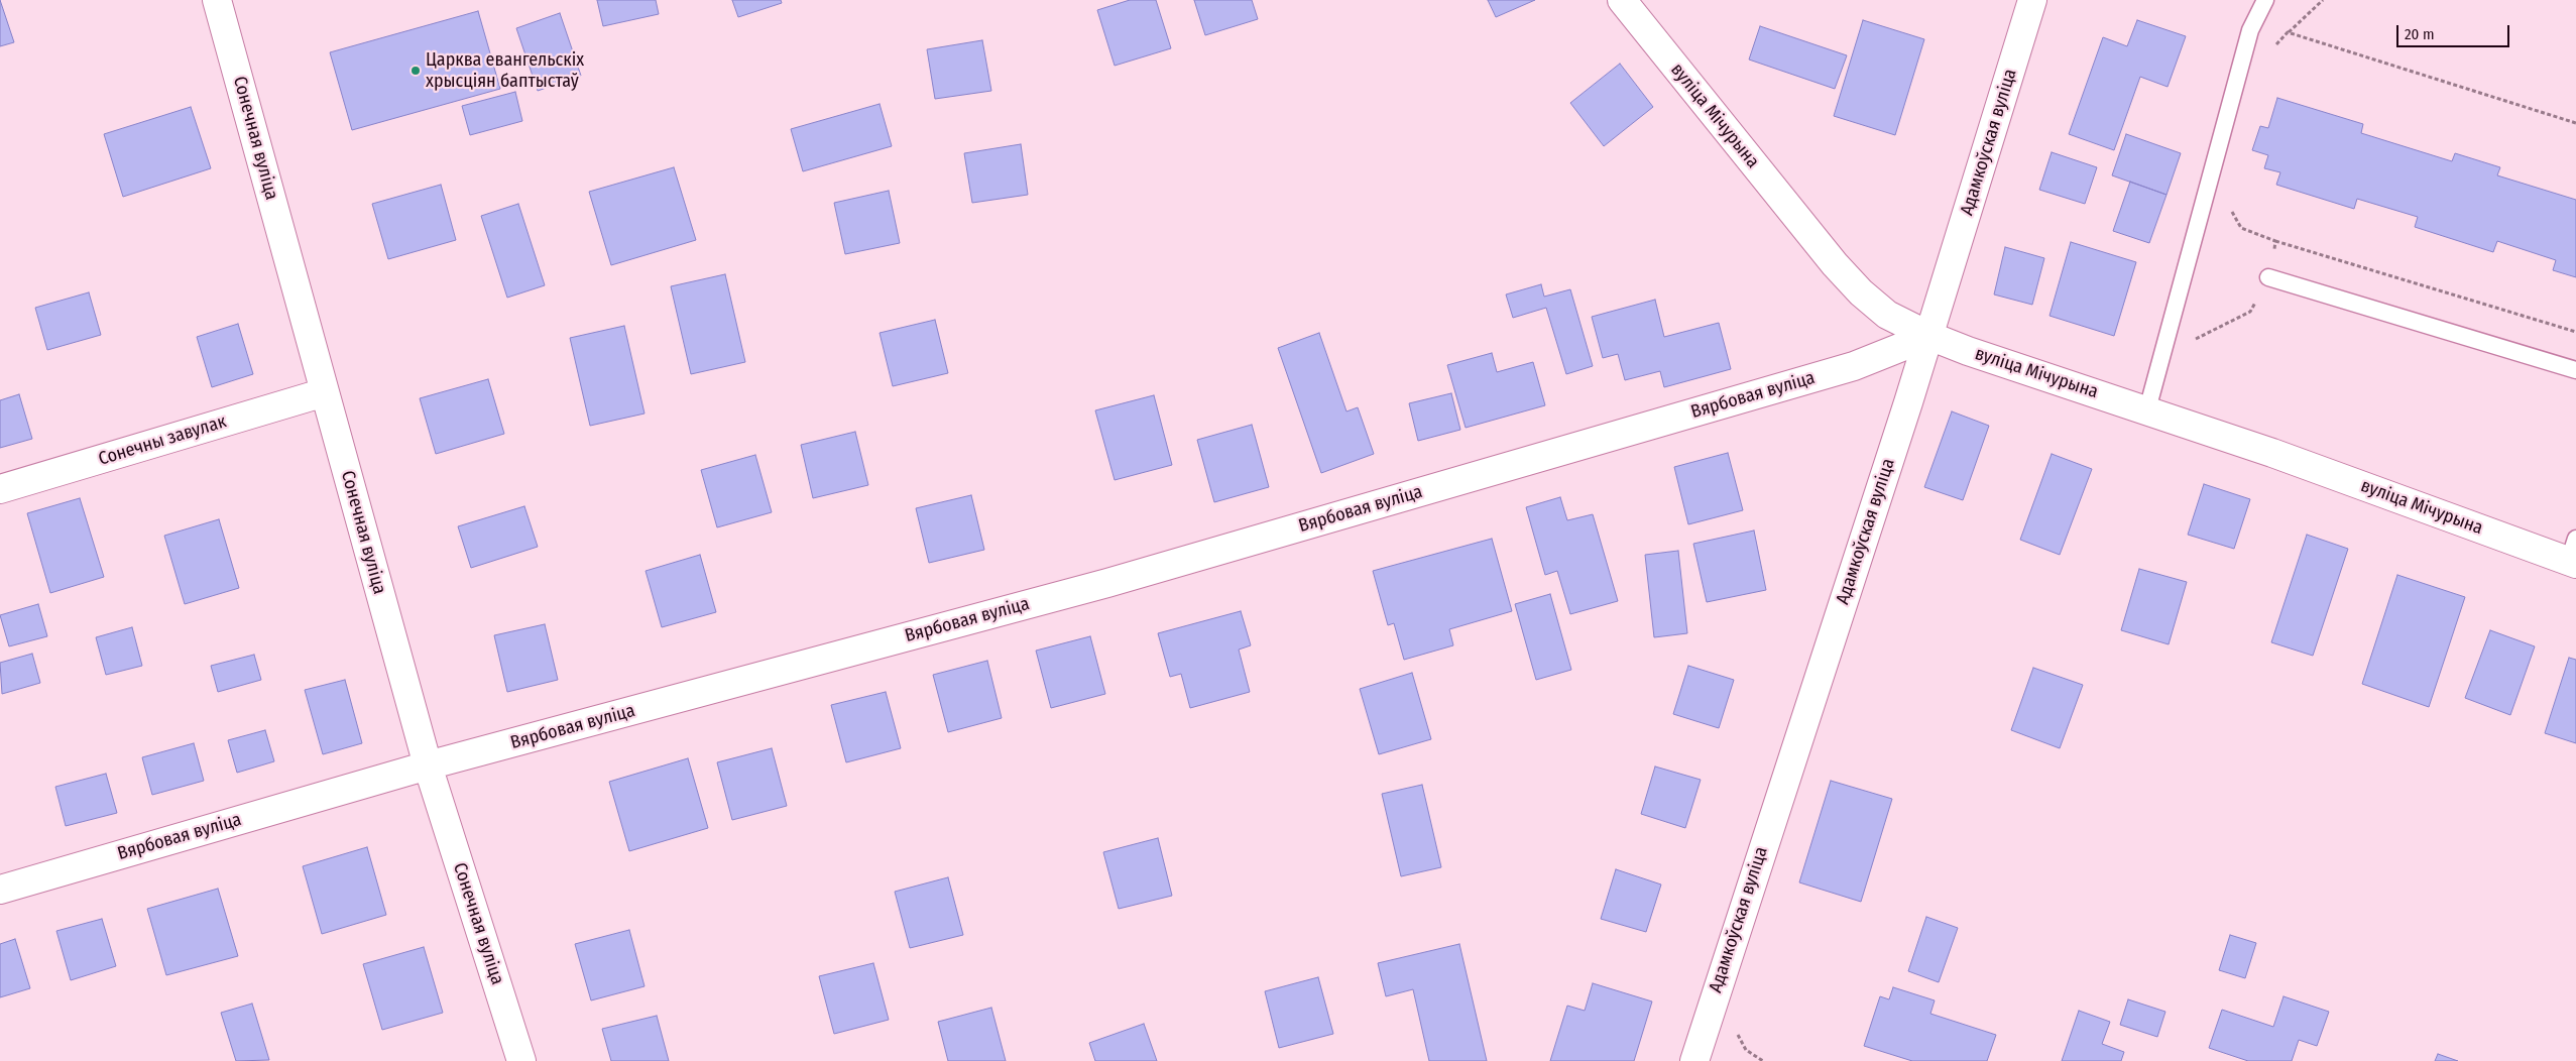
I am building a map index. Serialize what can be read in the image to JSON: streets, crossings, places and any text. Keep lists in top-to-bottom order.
{
  "streets": {
    "street": [
      "вуліца Мічурына",
      "Сонечная вуліца",
      "Адамкоўская вуліца",
      "Вярбовая вуліца",
      "Сонечны завулак"
    ]
  },
  "crossings": [
    ["вуліца Мічурына", "Адамкоўская вуліца"],
    ["вуліца Мічурына", "Вярбовая вуліца"],
    ["Сонечная вуліца", "Вярбовая вуліца"],
    ["Сонечная вуліца", "Сонечны завулак"],
    ["Адамкоўская вуліца", "Вярбовая вуліца"]
  ],
  "places": ["Царква евангельскіх хрысціян баптыстаў"],
  "scale_bar": "20 m"
}
